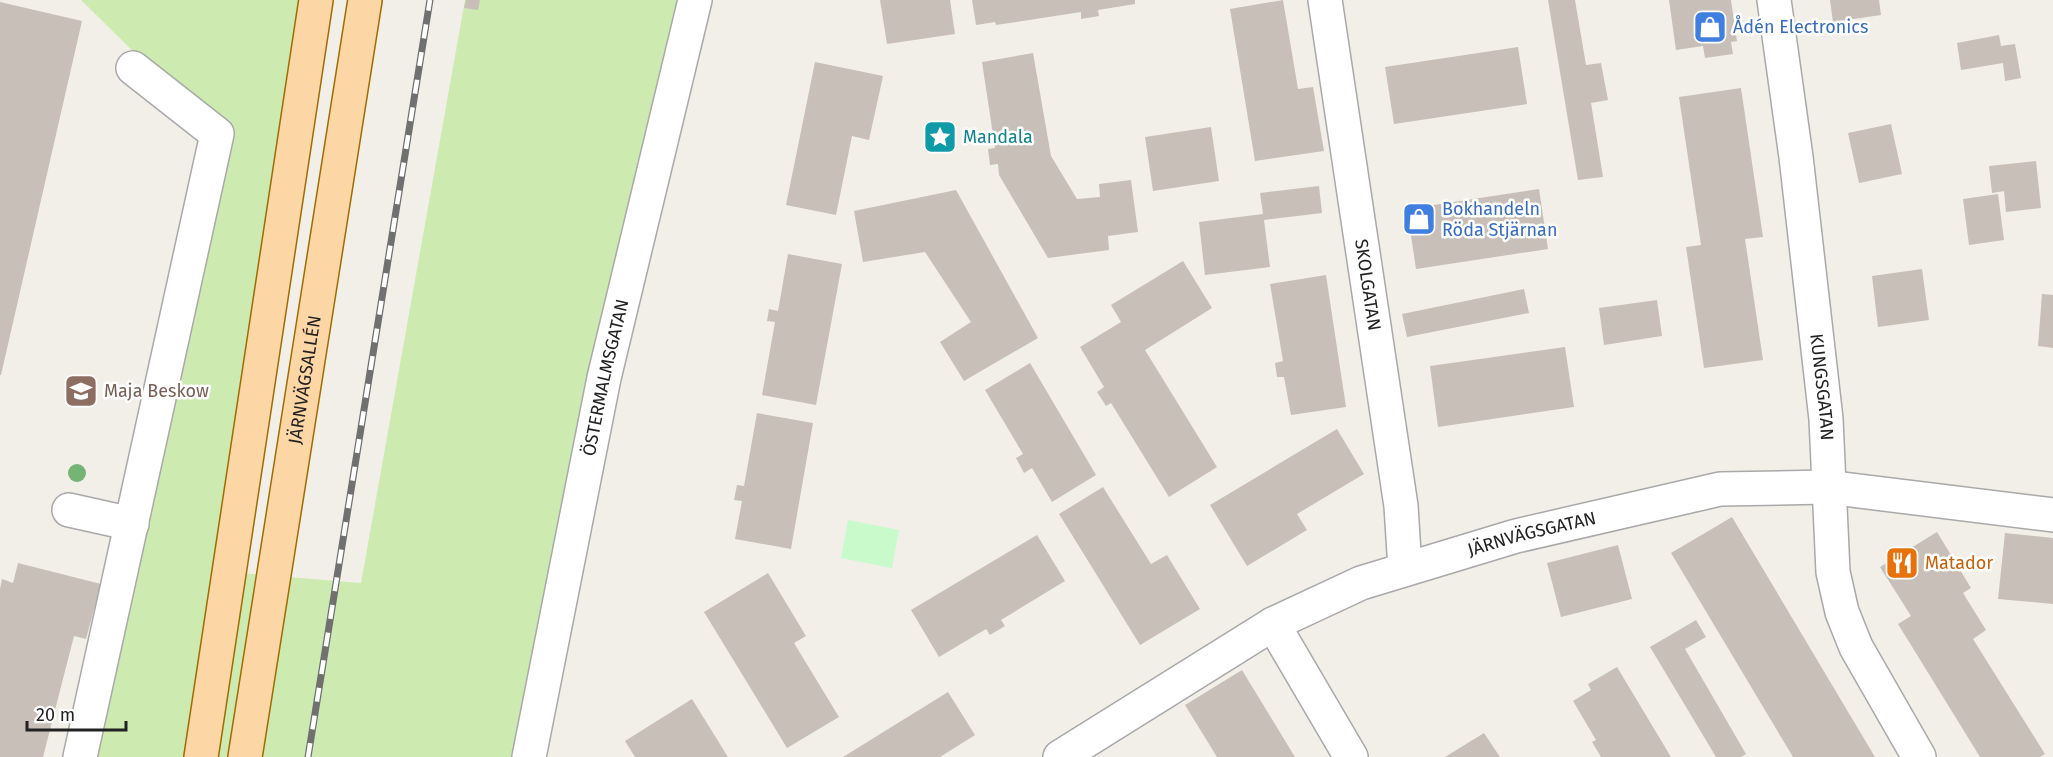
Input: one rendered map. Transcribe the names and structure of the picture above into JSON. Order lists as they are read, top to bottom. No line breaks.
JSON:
{"streets":{"main road":["JÄRNVÄGSALLÉN"],"street":["SKOLGATAN","ÖSTERMALMSGATAN","KUNGSGATAN","JÄRNVÄGSGATAN"]},"crossings":[["SKOLGATAN","JÄRNVÄGSGATAN"],["KUNGSGATAN","JÄRNVÄGSGATAN"]],"places":{"shop":["Ådén Electronics","Bokhandeln Röda Stjärnan"],"place":["Mandala"],"school or university":["Maja Beskow"],"restaurant":["Matador"]},"scale_bar":"20 m"}
